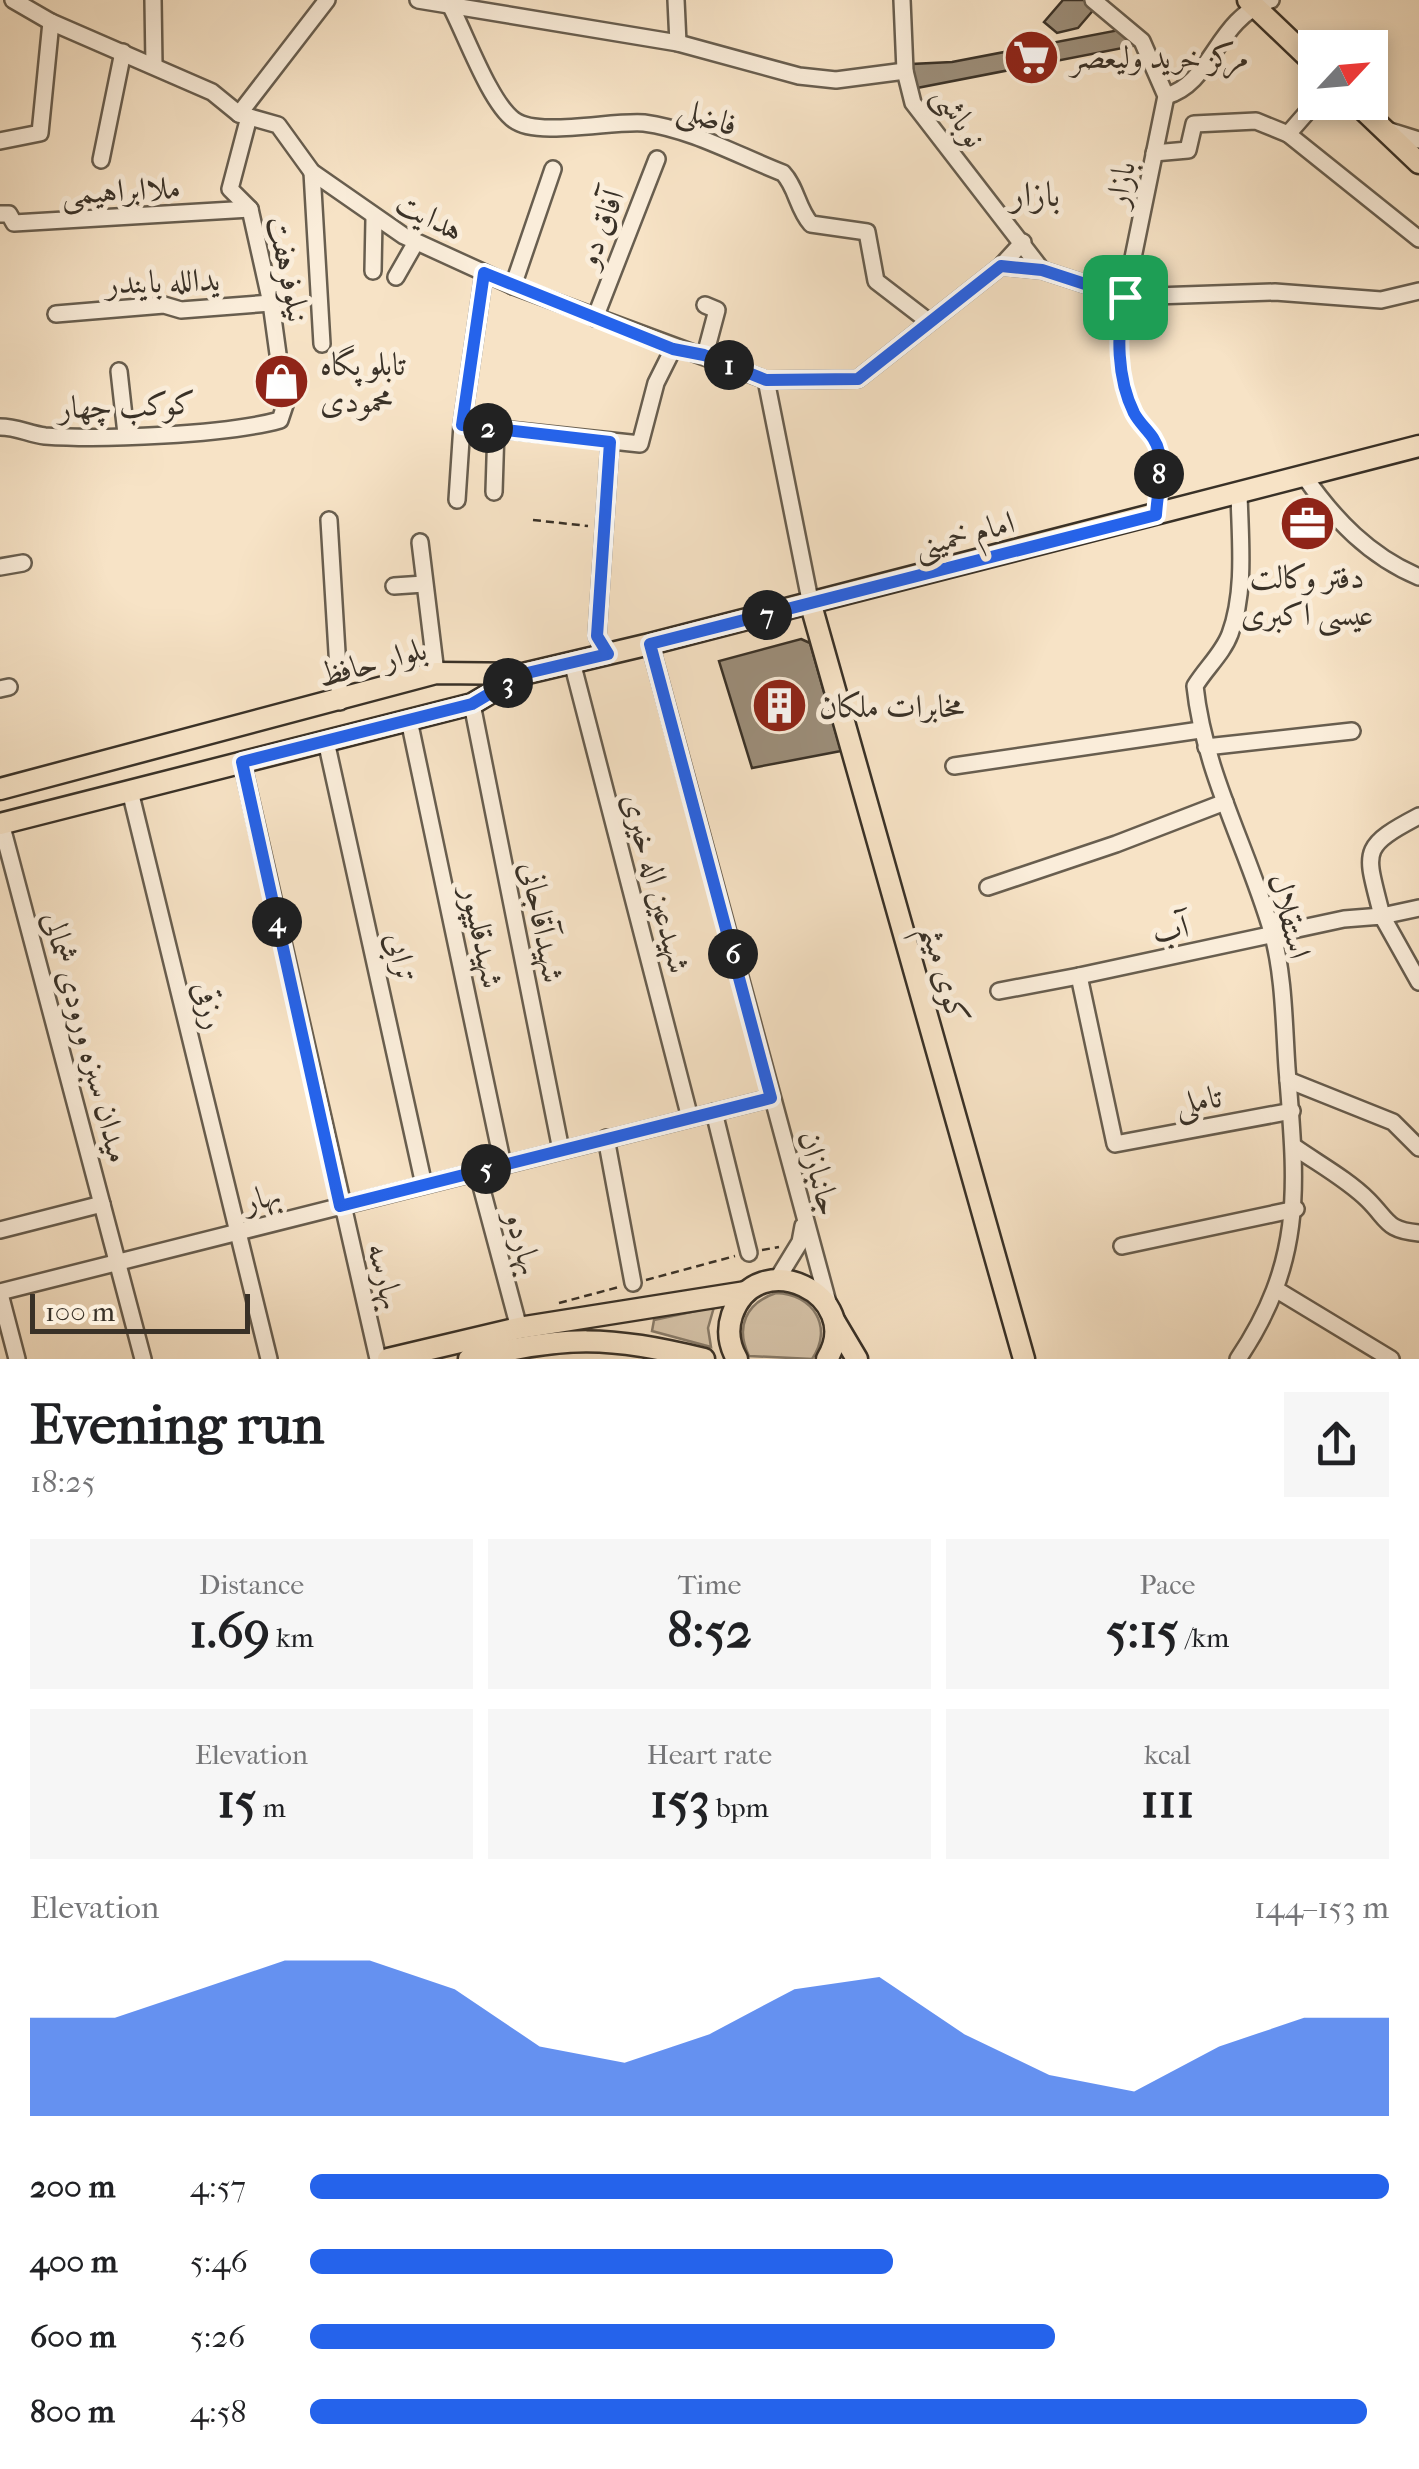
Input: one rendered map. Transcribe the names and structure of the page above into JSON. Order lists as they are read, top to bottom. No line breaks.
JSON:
{"streets":{"main road":["امام خمینی","بلوار حافظ","کوی میثم"],"street":["فاضلی","نوباشی","بازار","ملاابراهیمی","هدایت","آفاق دو","نیلوفرهفت","یدالله بایندر","کوکب چهار","شهیدعین اله خیری","استقلال","شهیدآقاجانی","آب","شهیدقلیپور","ترابی","رزقی","میدان سبزه ورودی شمالی","تاملی","جانبازان","بهار","بهاردو","بهارسه"]},"crossings":[["ملاابراهیمی","نیلوفرهفت"],["هدایت","آفاق دو"],["هدایت","نیلوفرهفت"],["نیلوفرهفت","یدالله بایندر"],["نیلوفرهفت","کوکب چهار"],["امام خمینی","بلوار حافظ"],["امام خمینی","شهیدعین اله خیری"],["امام خمینی","استقلال"],["امام خمینی","کوی میثم"],["امام خمینی","جانبازان"],["بلوار حافظ","شهیدآقاجانی"],["بلوار حافظ","شهیدقلیپور"],["بلوار حافظ","ترابی"],["بلوار حافظ","رزقی"],["بلوار حافظ","میدان سبزه ورودی شمالی"],["بلوار حافظ","بهارسه"],["شهیدعین اله خیری","بهار"],["استقلال","آب"],["استقلال","تاملی"],["شهیدآقاجانی","بهار"],["آب","تاملی"],["شهیدقلیپور","بهار"],["ترابی","بهار"],["رزقی","بهار"],["میدان سبزه ورودی شمالی","بهار"],["جانبازان","بهار"],["بهار","بهاردو"],["بهار","بهارسه"]],"districts":["بازار"],"places":{"supermarket":["مرکز خرید ولیعصر"],"shop":["تابلو پگاه محمودی"],"office":["دفتر وکالت عیسی اکبری"],"building":["مخابرات ملکان"]},"scale_bar":"100 m","north":"top right","page":{"pins":["1","2","8","7","3","4","6","5"],"scale":"100 m","heading":["Evening run","18:25"],"stats":[["Distance","1.69 km"],["Time","8:52"],["Pace","5:15 /km"],["Elevation","15 m"],["Heart rate","153 bpm"],["kcal","111"]],"chart":["Elevation","144–153 m"],"list":[{"name":"200 m","note":"4:57"},{"name":"400 m","note":"5:46"},{"name":"600 m","note":"5:26"},{"name":"800 m","note":"4:58"}]}}
